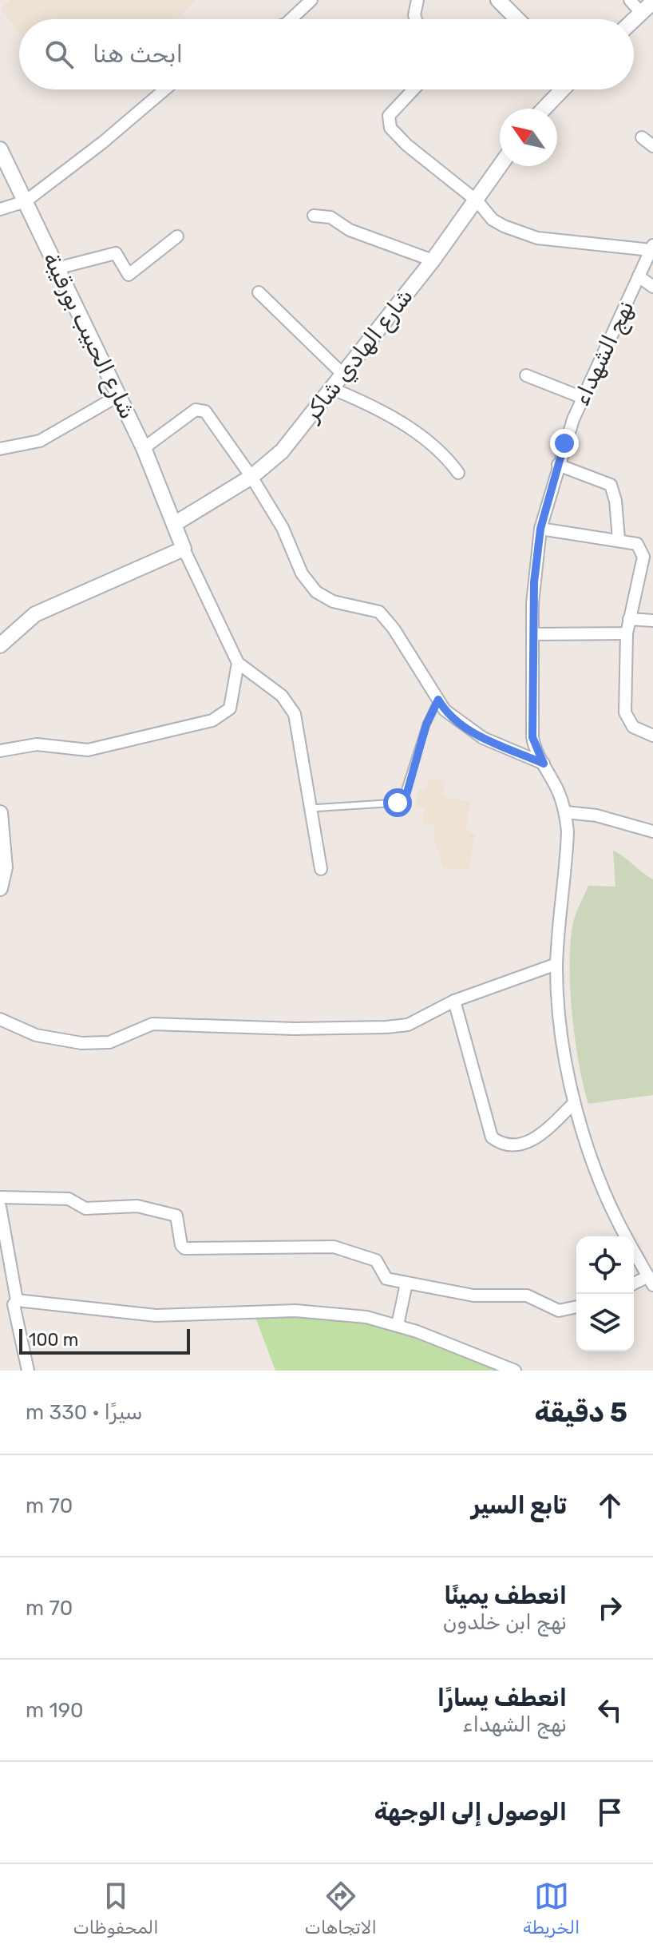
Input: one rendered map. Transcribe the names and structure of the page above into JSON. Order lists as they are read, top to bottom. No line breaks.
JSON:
{"streets":{"street":["شارع الحبيب بورقيبة","نهج الشهداء","شارع الهادي شاكر"]},"crossings":[["شارع الحبيب بورقيبة","شارع الهادي شاكر"]],"scale_bar":"100 m","north":"top left","page":{"search":"ابحث هنا","scale":"100 m","heading":["5 دقيقة","سيرًا · 330 m"],"list":[["تابع السير","70 m"],["انعطف يمينًا","نهج ابن خلدون","70 m"],["انعطف يسارًا","نهج الشهداء","190 m"],"الوصول إلى الوجهة"],"nav":["الخريطة","الاتجاهات","المحفوظات"]}}
